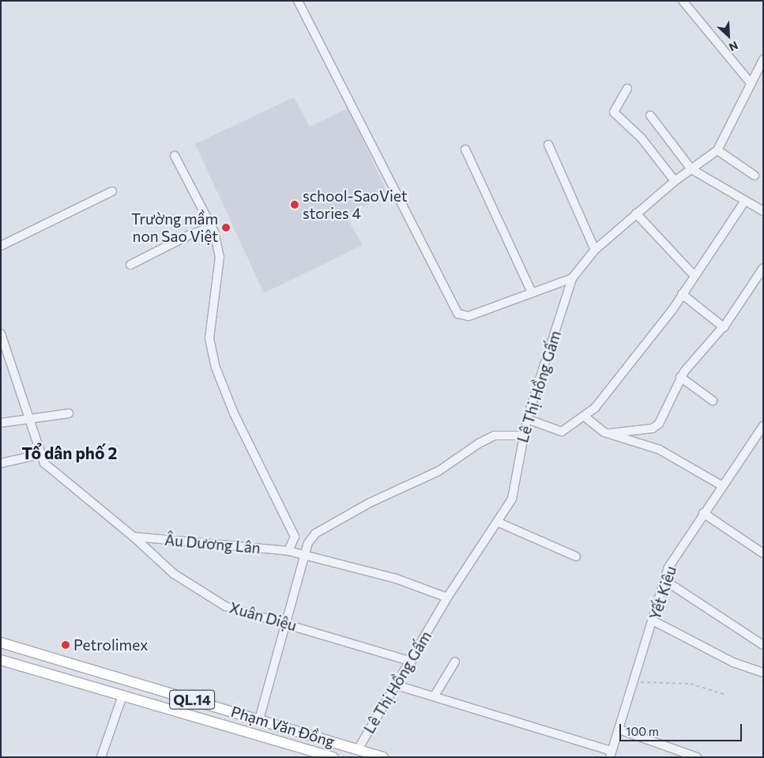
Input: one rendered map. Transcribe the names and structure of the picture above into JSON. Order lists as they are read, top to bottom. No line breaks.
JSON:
{"streets":{"main road":["QL.14","Phạm Văn Đồng"],"street":["Lê Thị Hồng Gấm","Âu Dương Lân","Yết Kiêu","Xuân Diệu"]},"crossings":[["Lê Thị Hồng Gấm","Âu Dương Lân"],["Lê Thị Hồng Gấm","Xuân Diệu"],["Lê Thị Hồng Gấm","Phạm Văn Đồng"],["Âu Dương Lân","Xuân Diệu"]],"districts":["Tổ dân phố 2"],"places":["school-SaoViet stories 4","Trường mầm non Sao Việt","Petrolimex"],"scale_bar":"100 m","north":"bottom right"}
